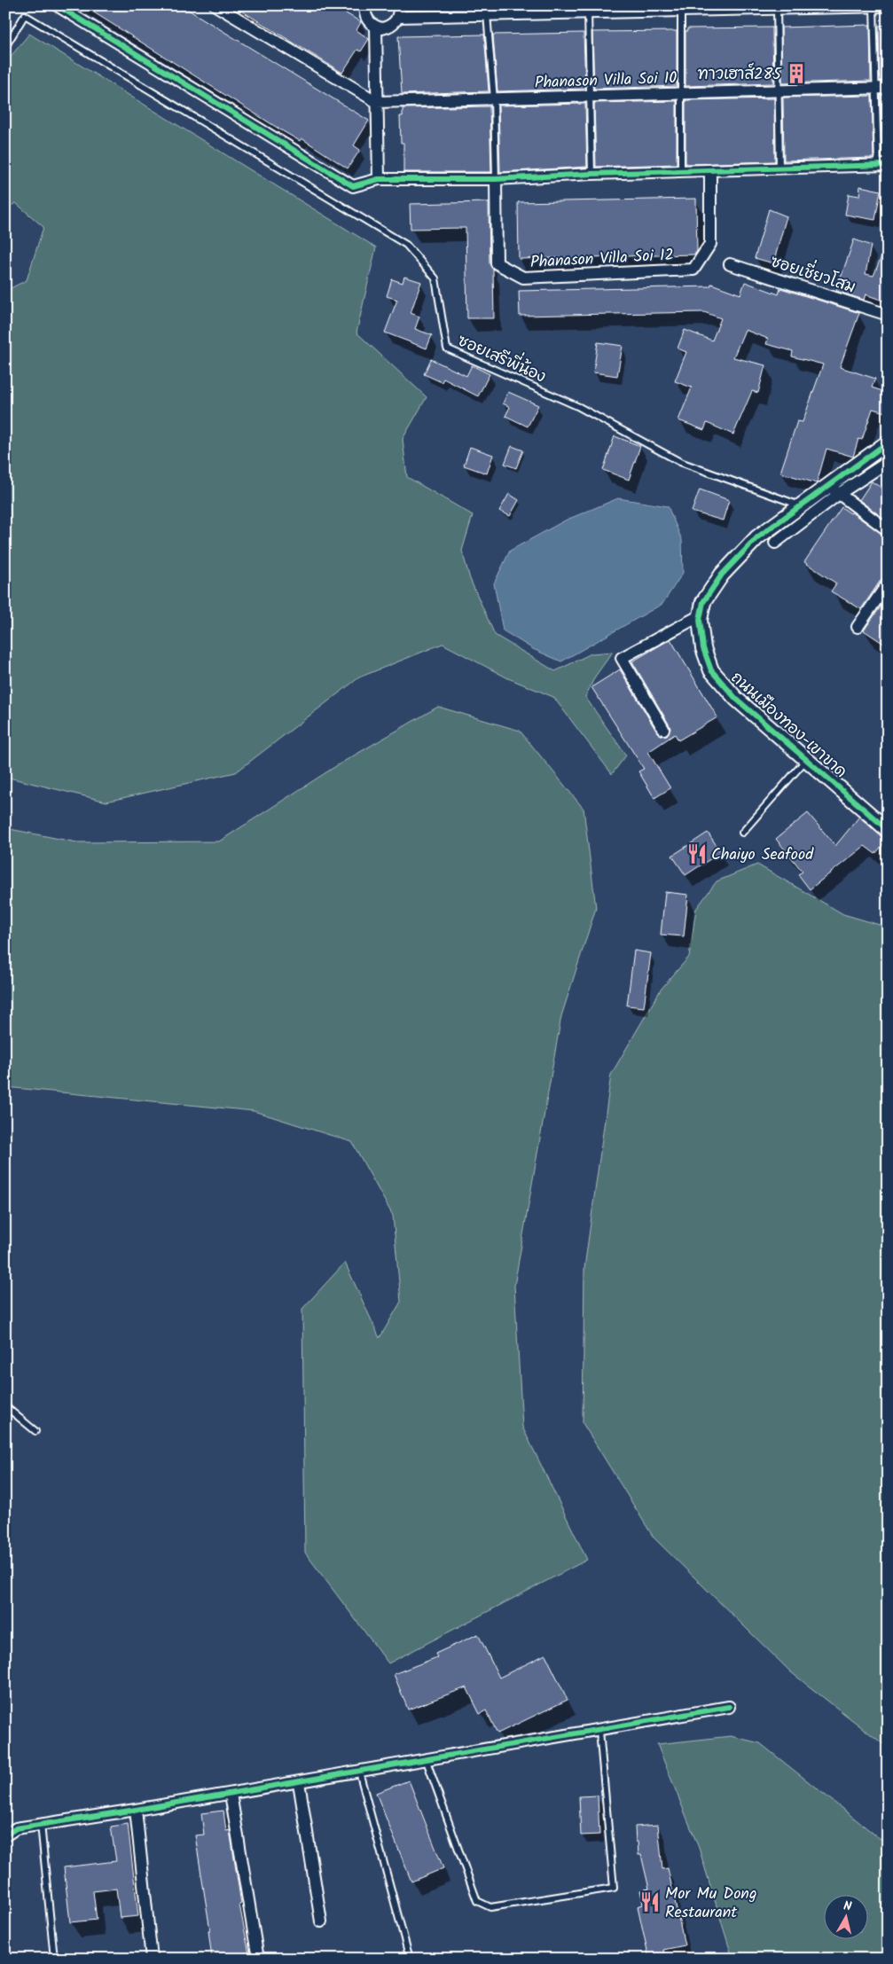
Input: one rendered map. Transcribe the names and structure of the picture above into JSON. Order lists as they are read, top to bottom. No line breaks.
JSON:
{"streets":{"street":["Phanason Villa Soi 10","Phanason Villa Soi 12","ซอยเชี่ยวโสม","ถนนเมืองทอง-เขาขาด"],"lane":["ซอยเสรีพี่น้อง"]},"crossings":[["ซอยเสรีพี่น้อง","ถนนเมืองทอง-เขาขาด"]],"places":{"building":["ทาวเฮาส์285"],"restaurant":["Chaiyo Seafood","Mor Mu Dong Restaurant"]},"north":"top"}
